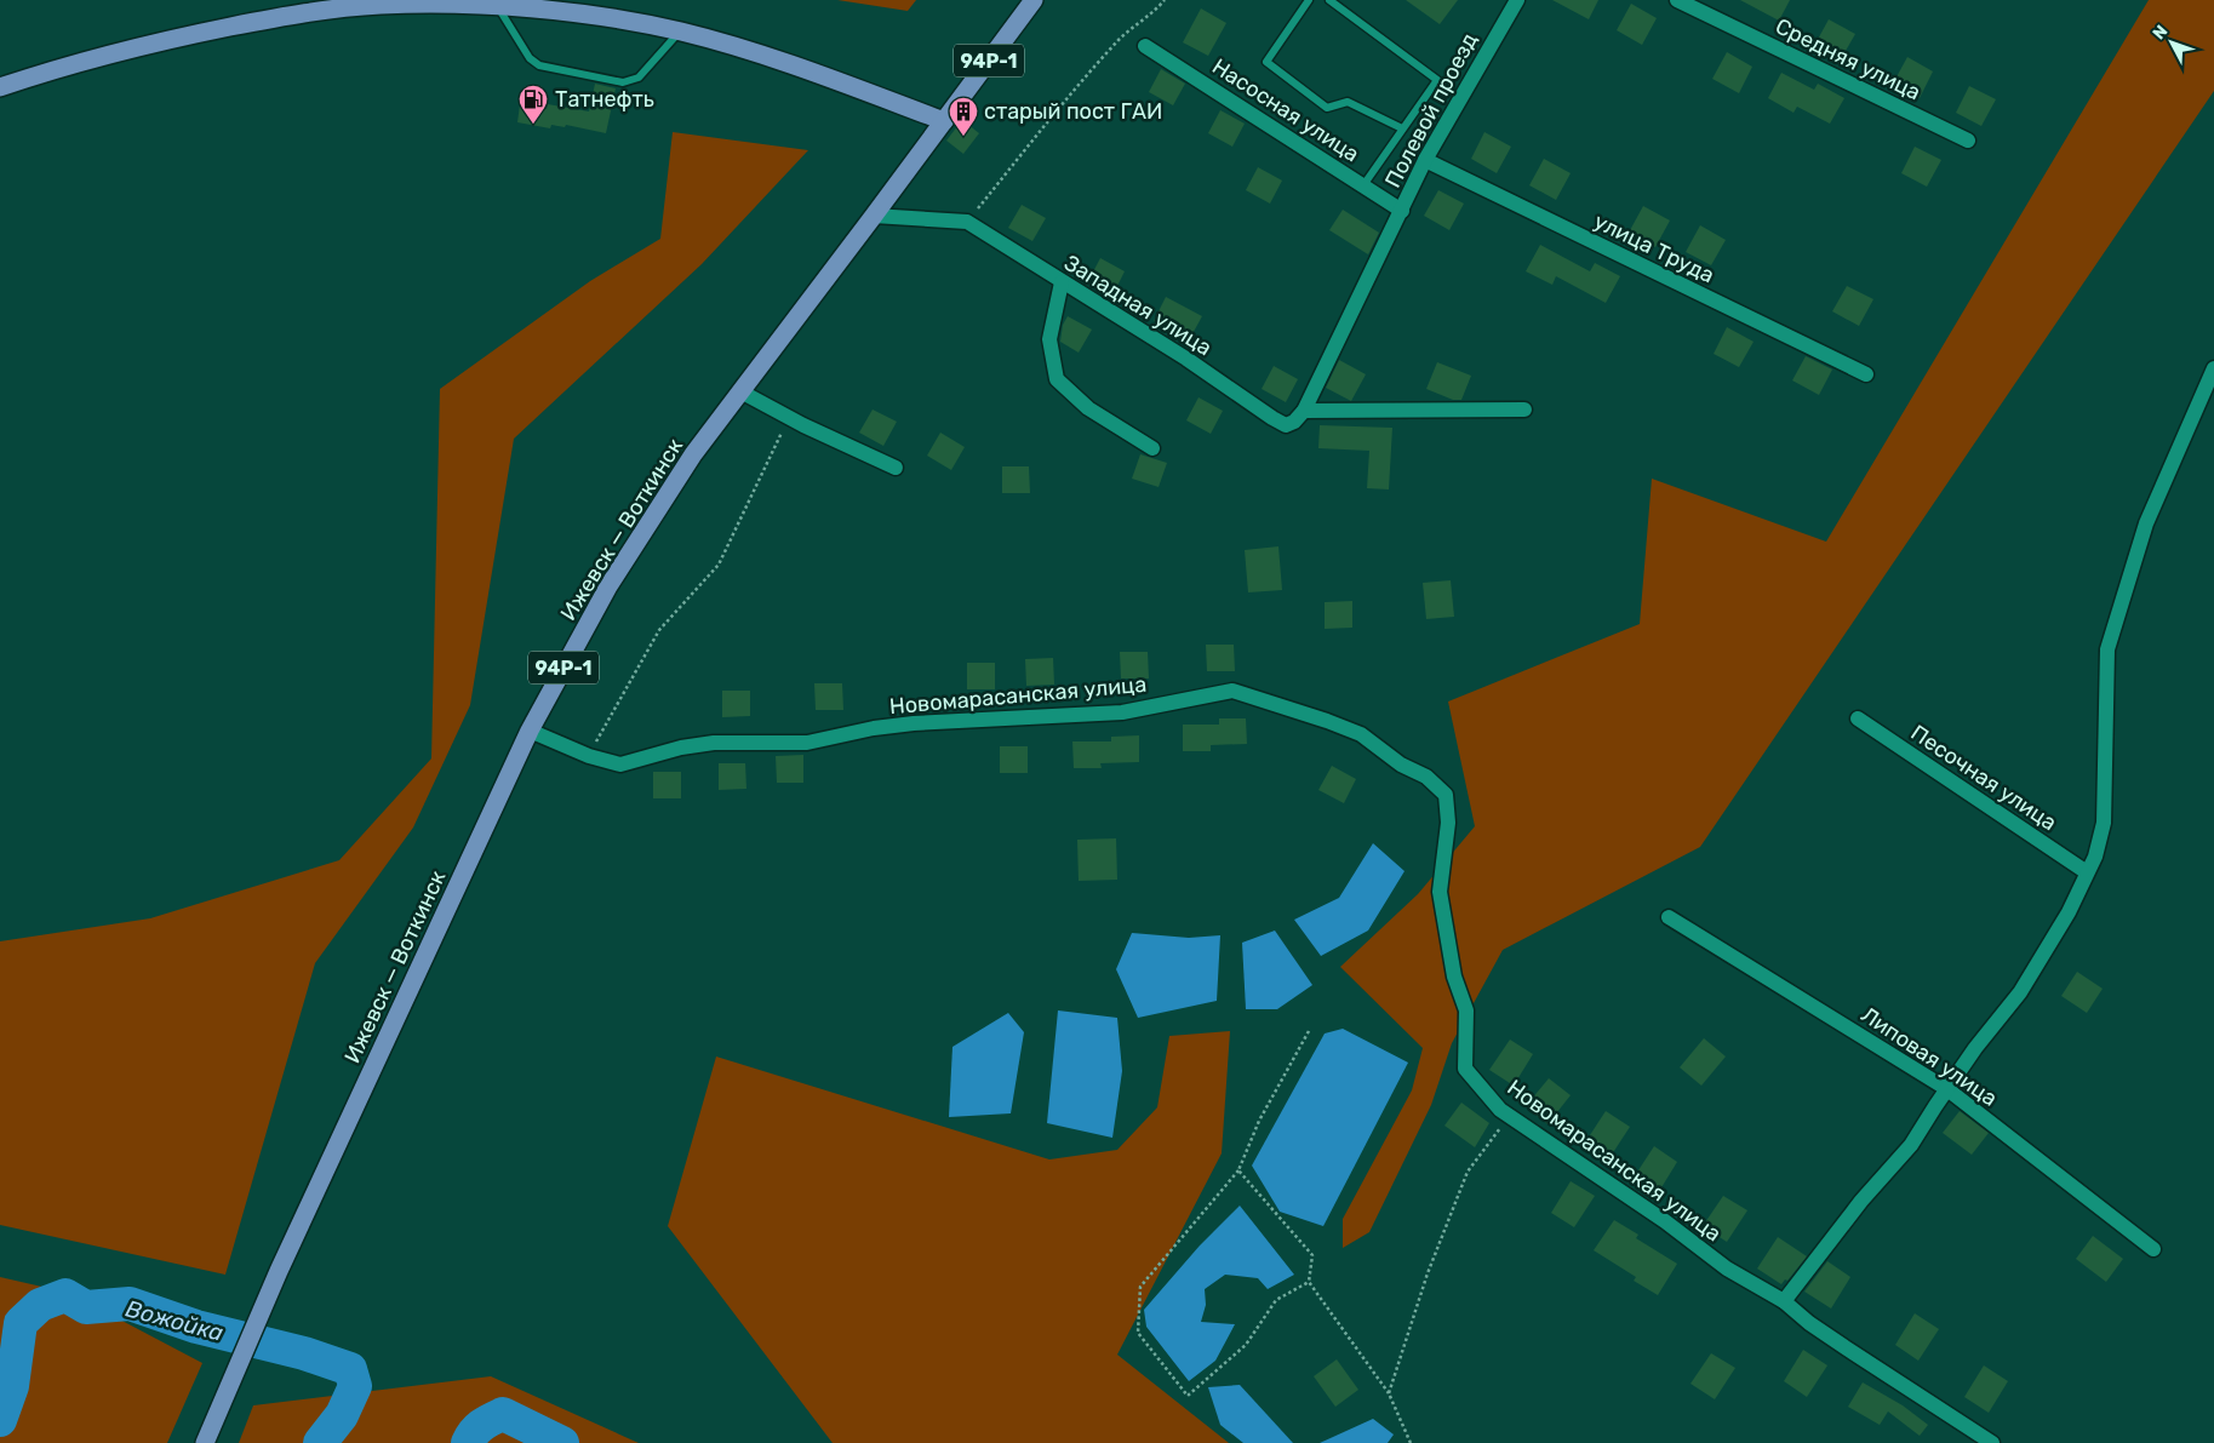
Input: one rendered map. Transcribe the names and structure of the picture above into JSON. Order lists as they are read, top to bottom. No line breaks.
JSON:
{"streets":{"main road":["94Р-1","Ижевск — Воткинск"],"street":["Средняя улица","Насосная улица","Полевой проезд","улица Труда","Западная улица","Новомарасанская улица","Песочная улица","Липовая улица"]},"crossings":[["Насосная улица","Полевой проезд"],["Полевой проезд","улица Труда"],["Полевой проезд","Западная улица"],["Ижевск — Воткинск","Новомарасанская улица"]],"water":["Вожойка"],"places":{"fuel station":["Татнефть"],"building":["старый пост ГАИ"]},"north":"top left"}
